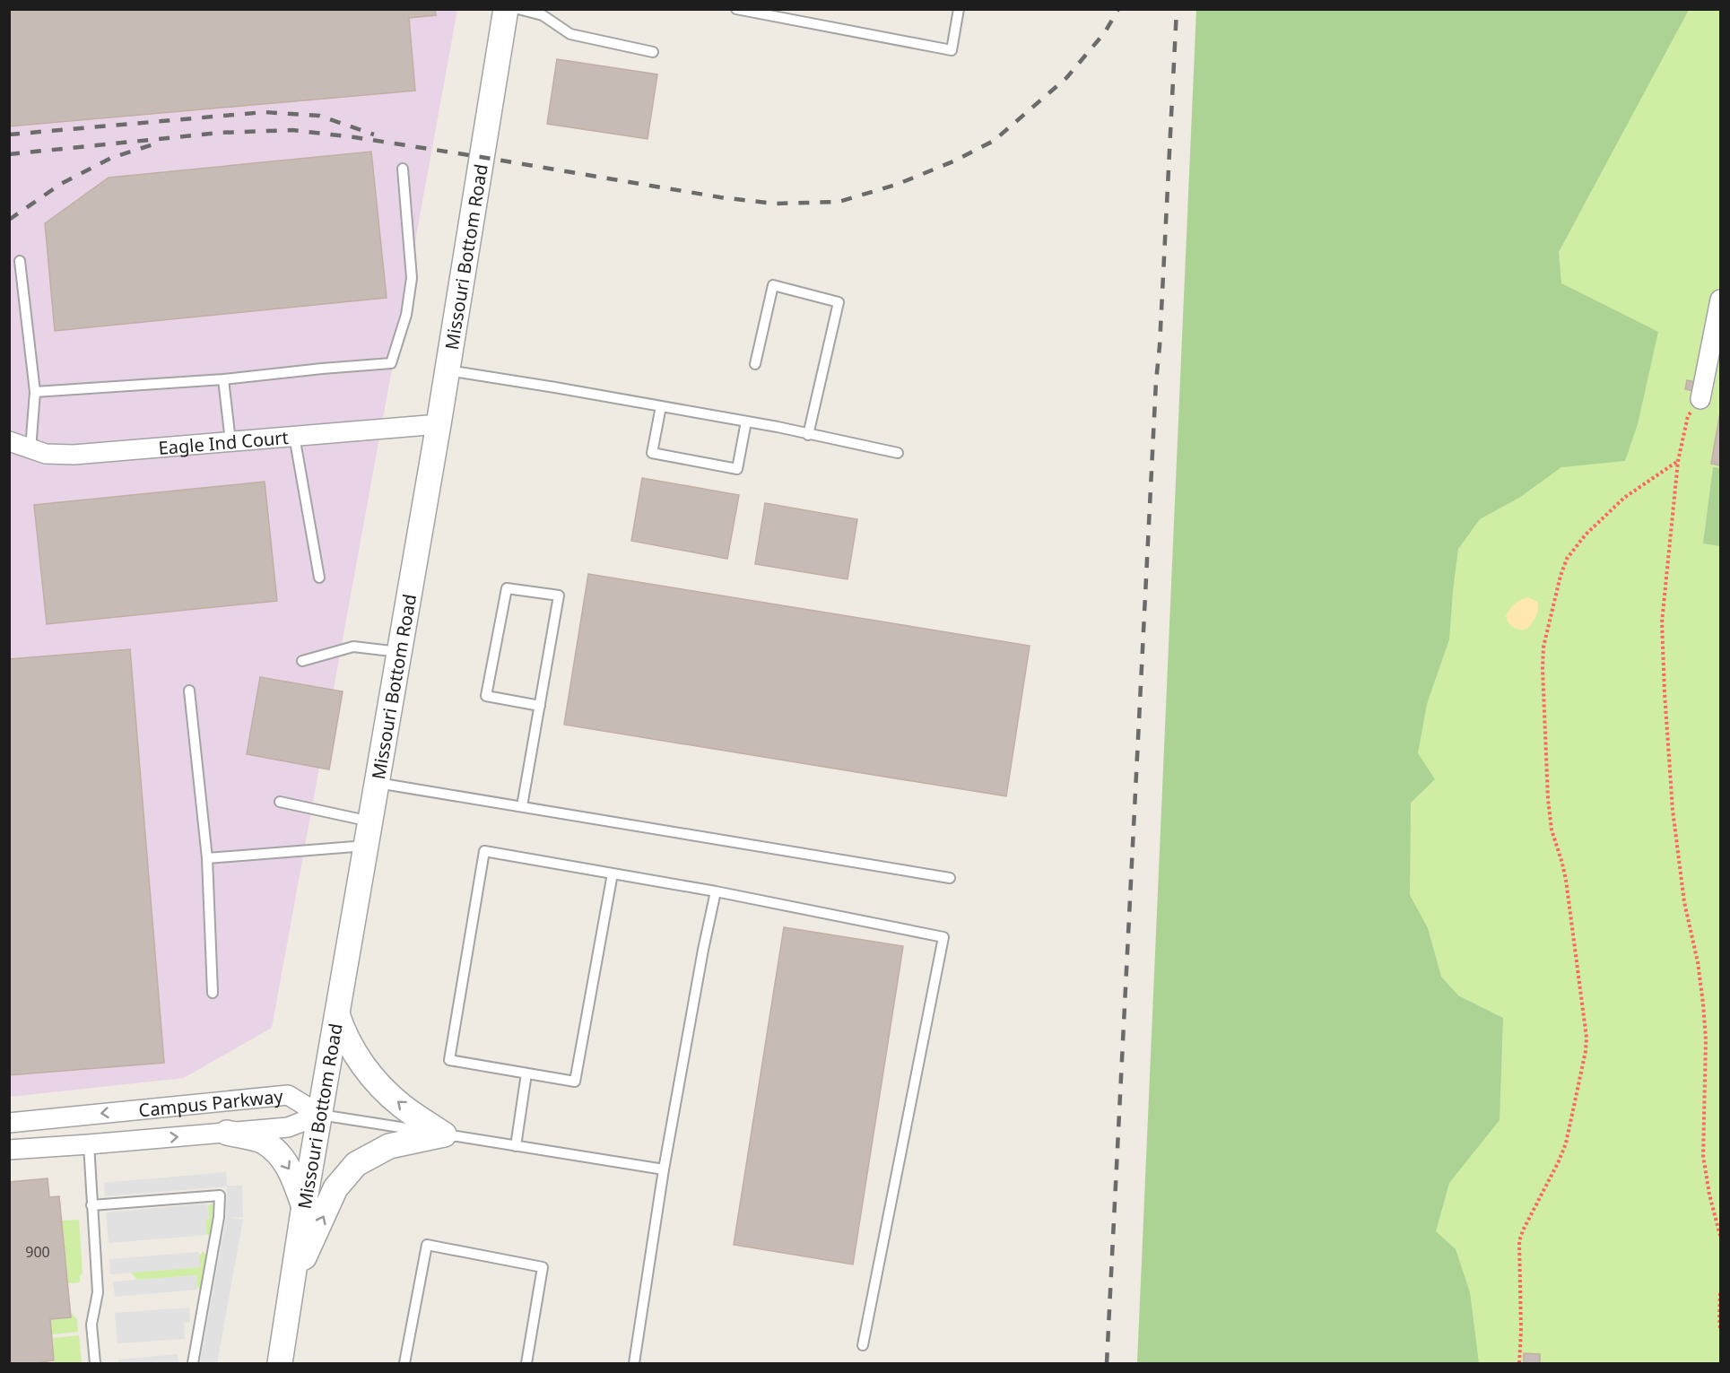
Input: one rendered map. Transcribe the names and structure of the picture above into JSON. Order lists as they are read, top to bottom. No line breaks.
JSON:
{"streets":{"street":["Missouri Bottom Road","Eagle Ind Court","Campus Parkway"]},"crossings":[["Missouri Bottom Road","Eagle Ind Court"],["Missouri Bottom Road","Campus Parkway"]],"house_numbers":["900"]}
